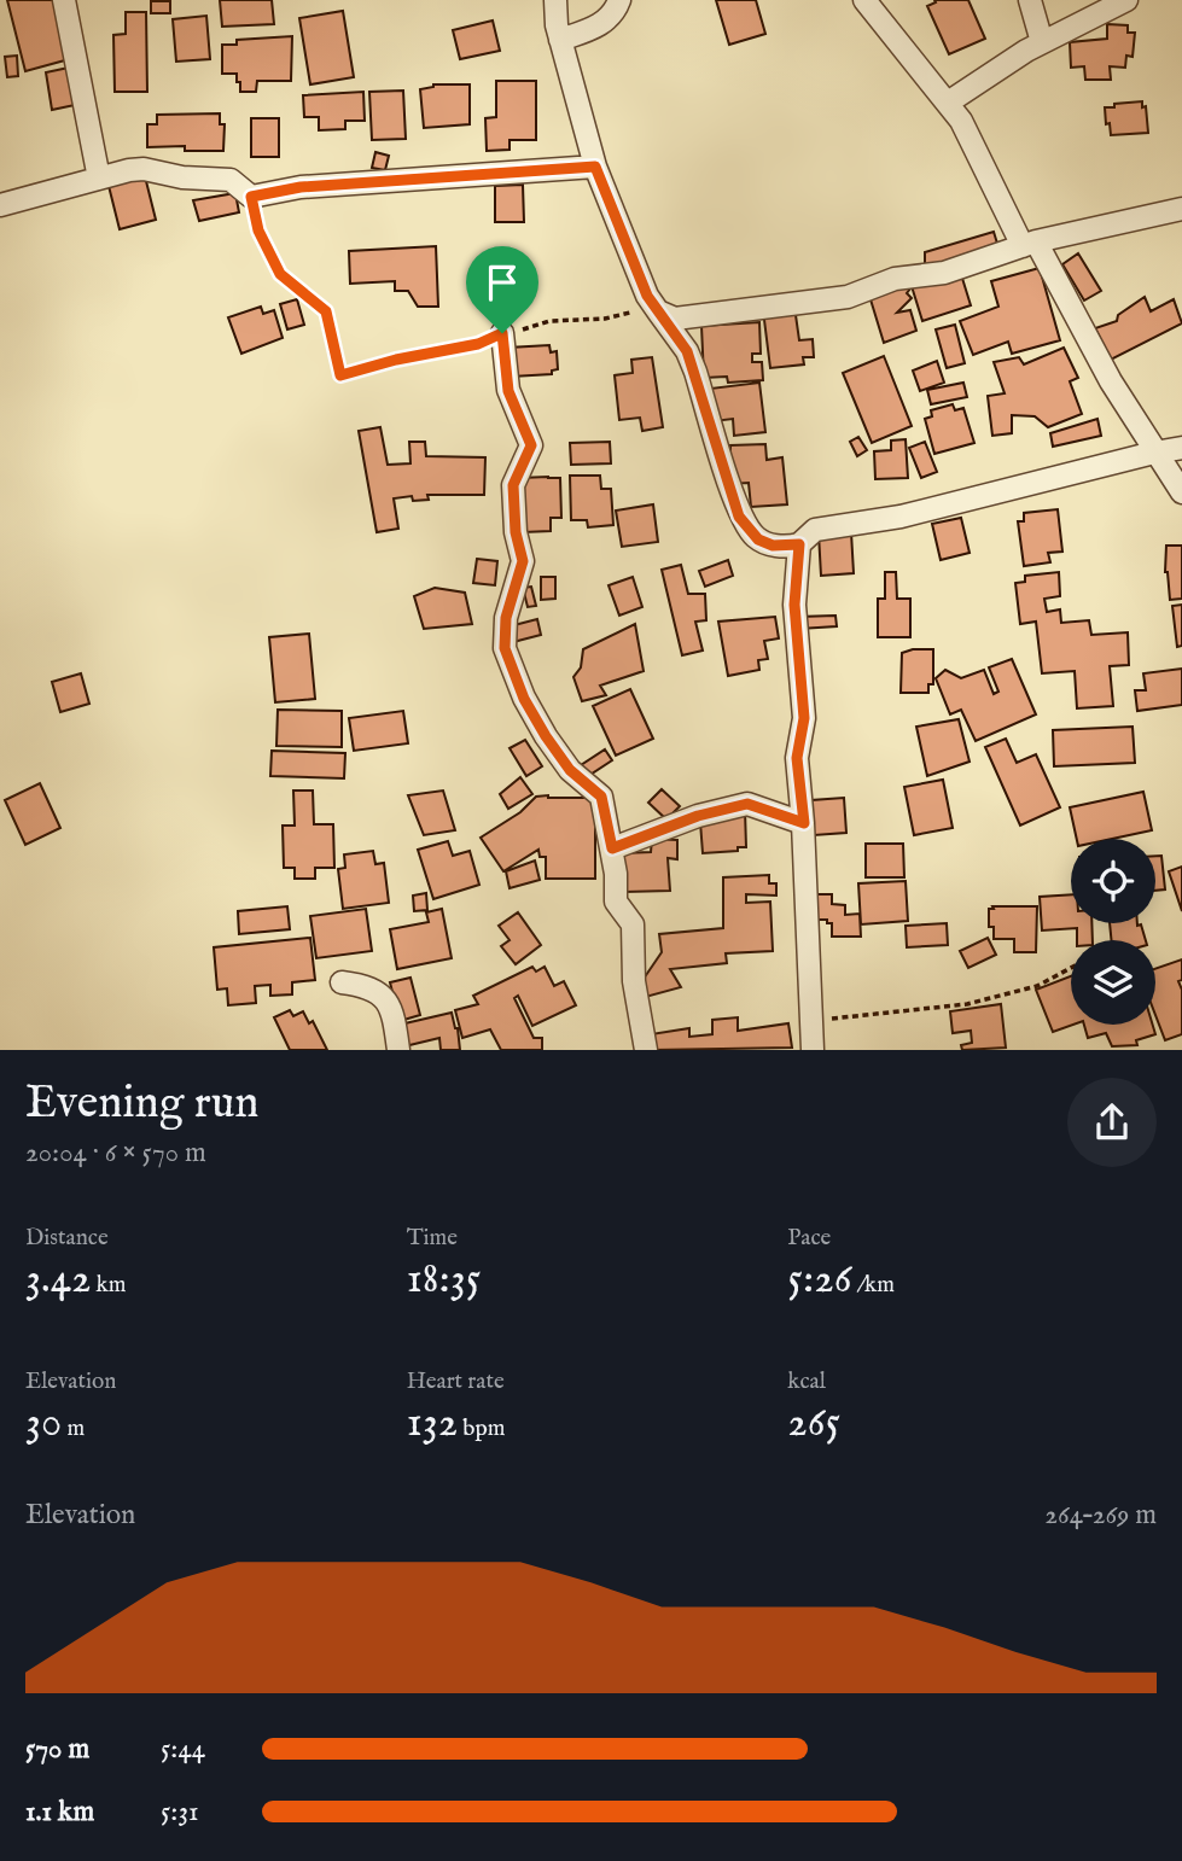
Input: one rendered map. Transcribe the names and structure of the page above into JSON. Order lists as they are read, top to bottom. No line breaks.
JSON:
{"page":{"heading":["Evening run","20:04 · 6 × 570 m"],"stats":[["Distance","3.42 km"],["Time","18:35"],["Pace","5:26 /km"],["Elevation","30 m"],["Heart rate","132 bpm"],["kcal","265"]],"chart":["Elevation","264–269 m"],"list":[{"name":"570 m","note":"5:44"},{"name":"1.1 km","note":"5:31"}]}}
